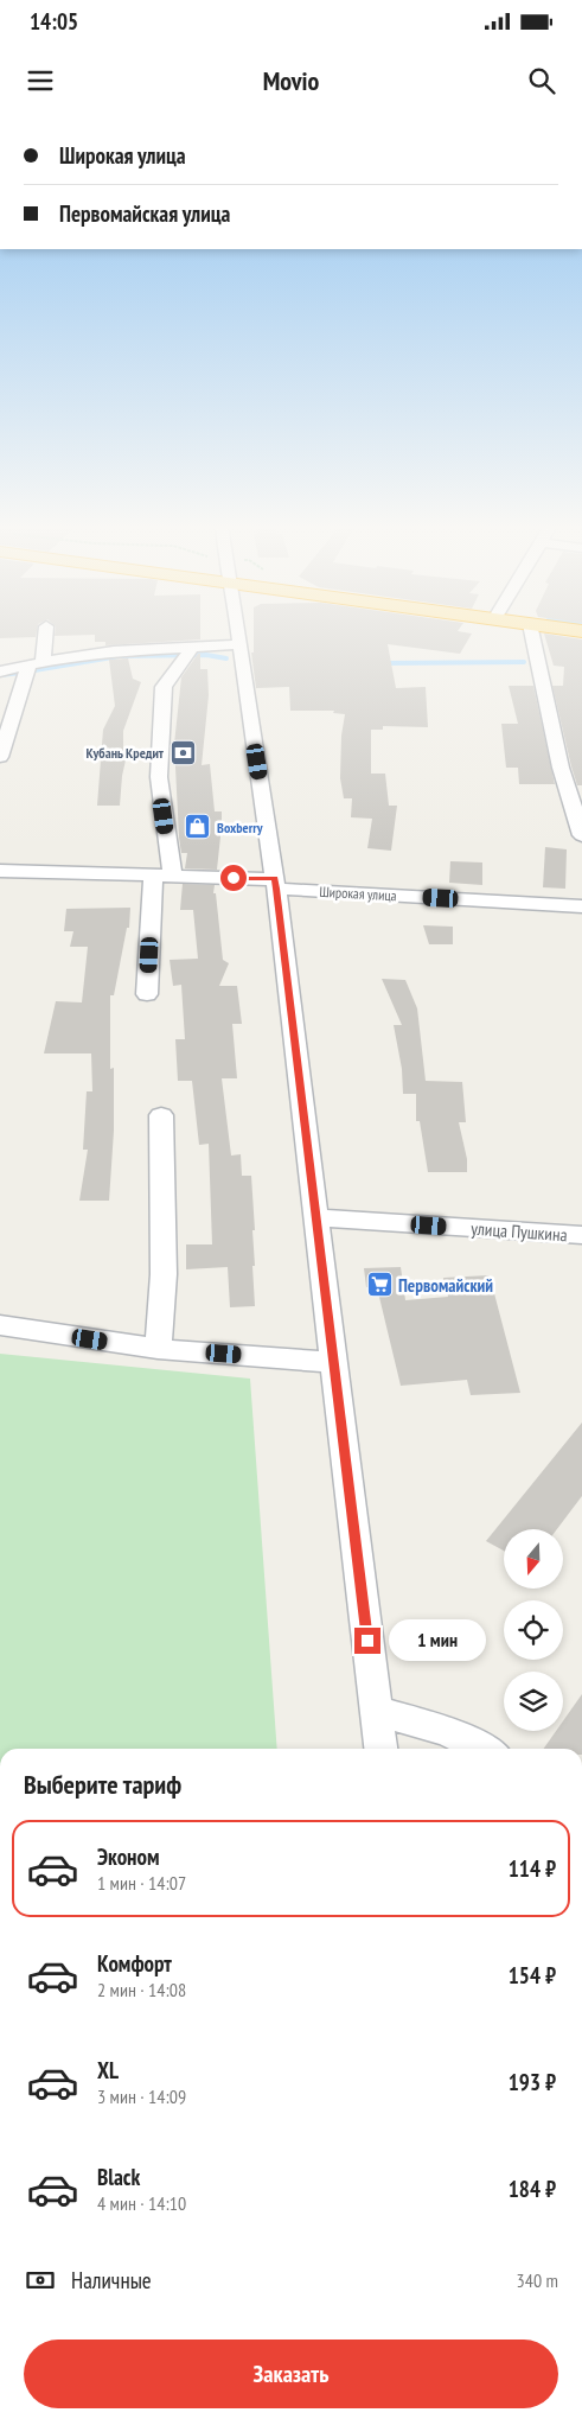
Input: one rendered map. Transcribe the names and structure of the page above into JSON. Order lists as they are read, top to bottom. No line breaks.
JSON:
{"streets":{"street":["Широкая улица","улица Пушкина"]},"places":{"bank":["Кубань Кредит"],"shop":["Boxberry"],"supermarket":["Первомайский"]},"north":"bottom","page":{"status":"14:05","header":"Movio","banner":["Широкая улица","Первомайская улица"],"bubble":"1 мин","heading":"Выберите тариф","list":[{"name":"Эконом","note":"1 мин · 14:07","value":"114 ₽"},{"name":"Комфорт","note":"2 мин · 14:08","value":"154 ₽"},{"name":"XL","note":"3 мин · 14:09","value":"193 ₽"},{"name":"Black","note":"4 мин · 14:10","value":"184 ₽"}],"pay":["Наличные","340 m"],"buttons":"Заказать"}}
